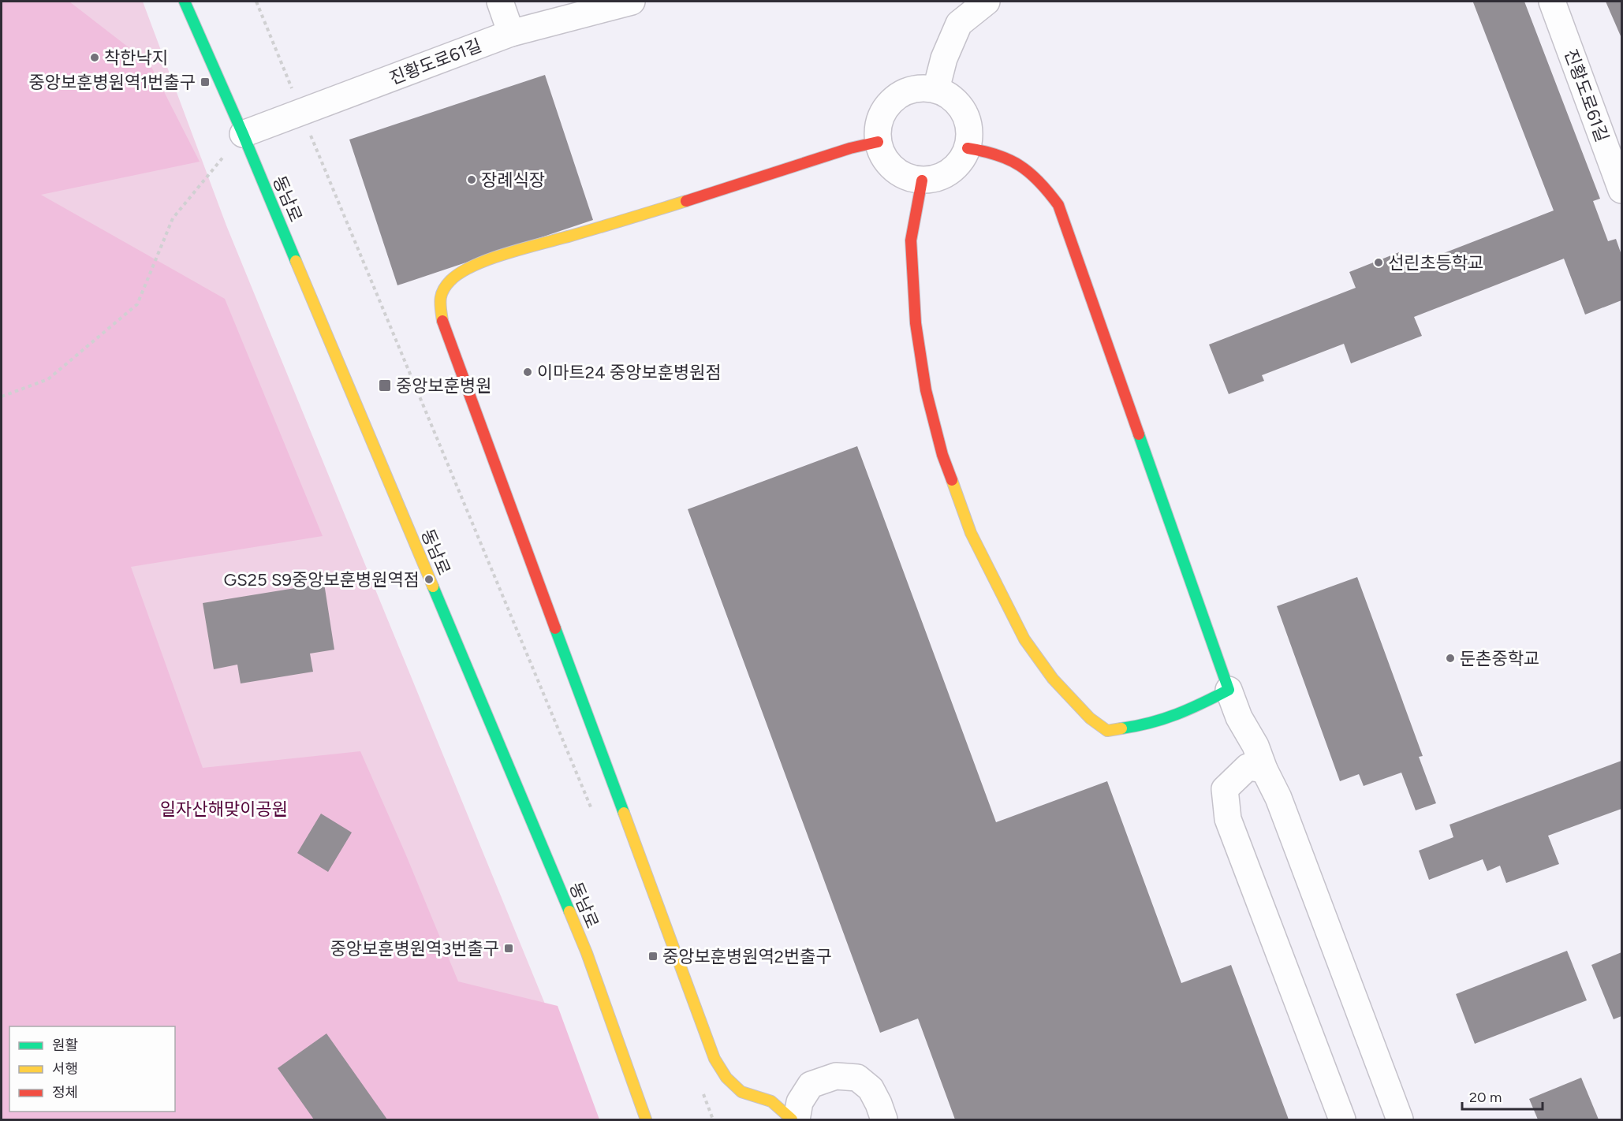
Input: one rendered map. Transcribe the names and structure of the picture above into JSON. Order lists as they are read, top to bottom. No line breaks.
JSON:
{"streets":{"street":["진황도로61길","동남로"]},"crossings":[["진황도로61길","동남로"]],"parks":["일자산해맞이공원"],"places":{"other":["착한낙지","장례식장","선린초등학교","이마트24 중앙보훈병원점","GS25 S9중앙보훈병원역점","둔촌중학교"],"transit":["중앙보훈병원역1번출구","중앙보훈병원","중앙보훈병원역3번출구","중앙보훈병원역2번출구"]},"legend":["원활","서행","정체"],"scale_bar":"20 m"}
